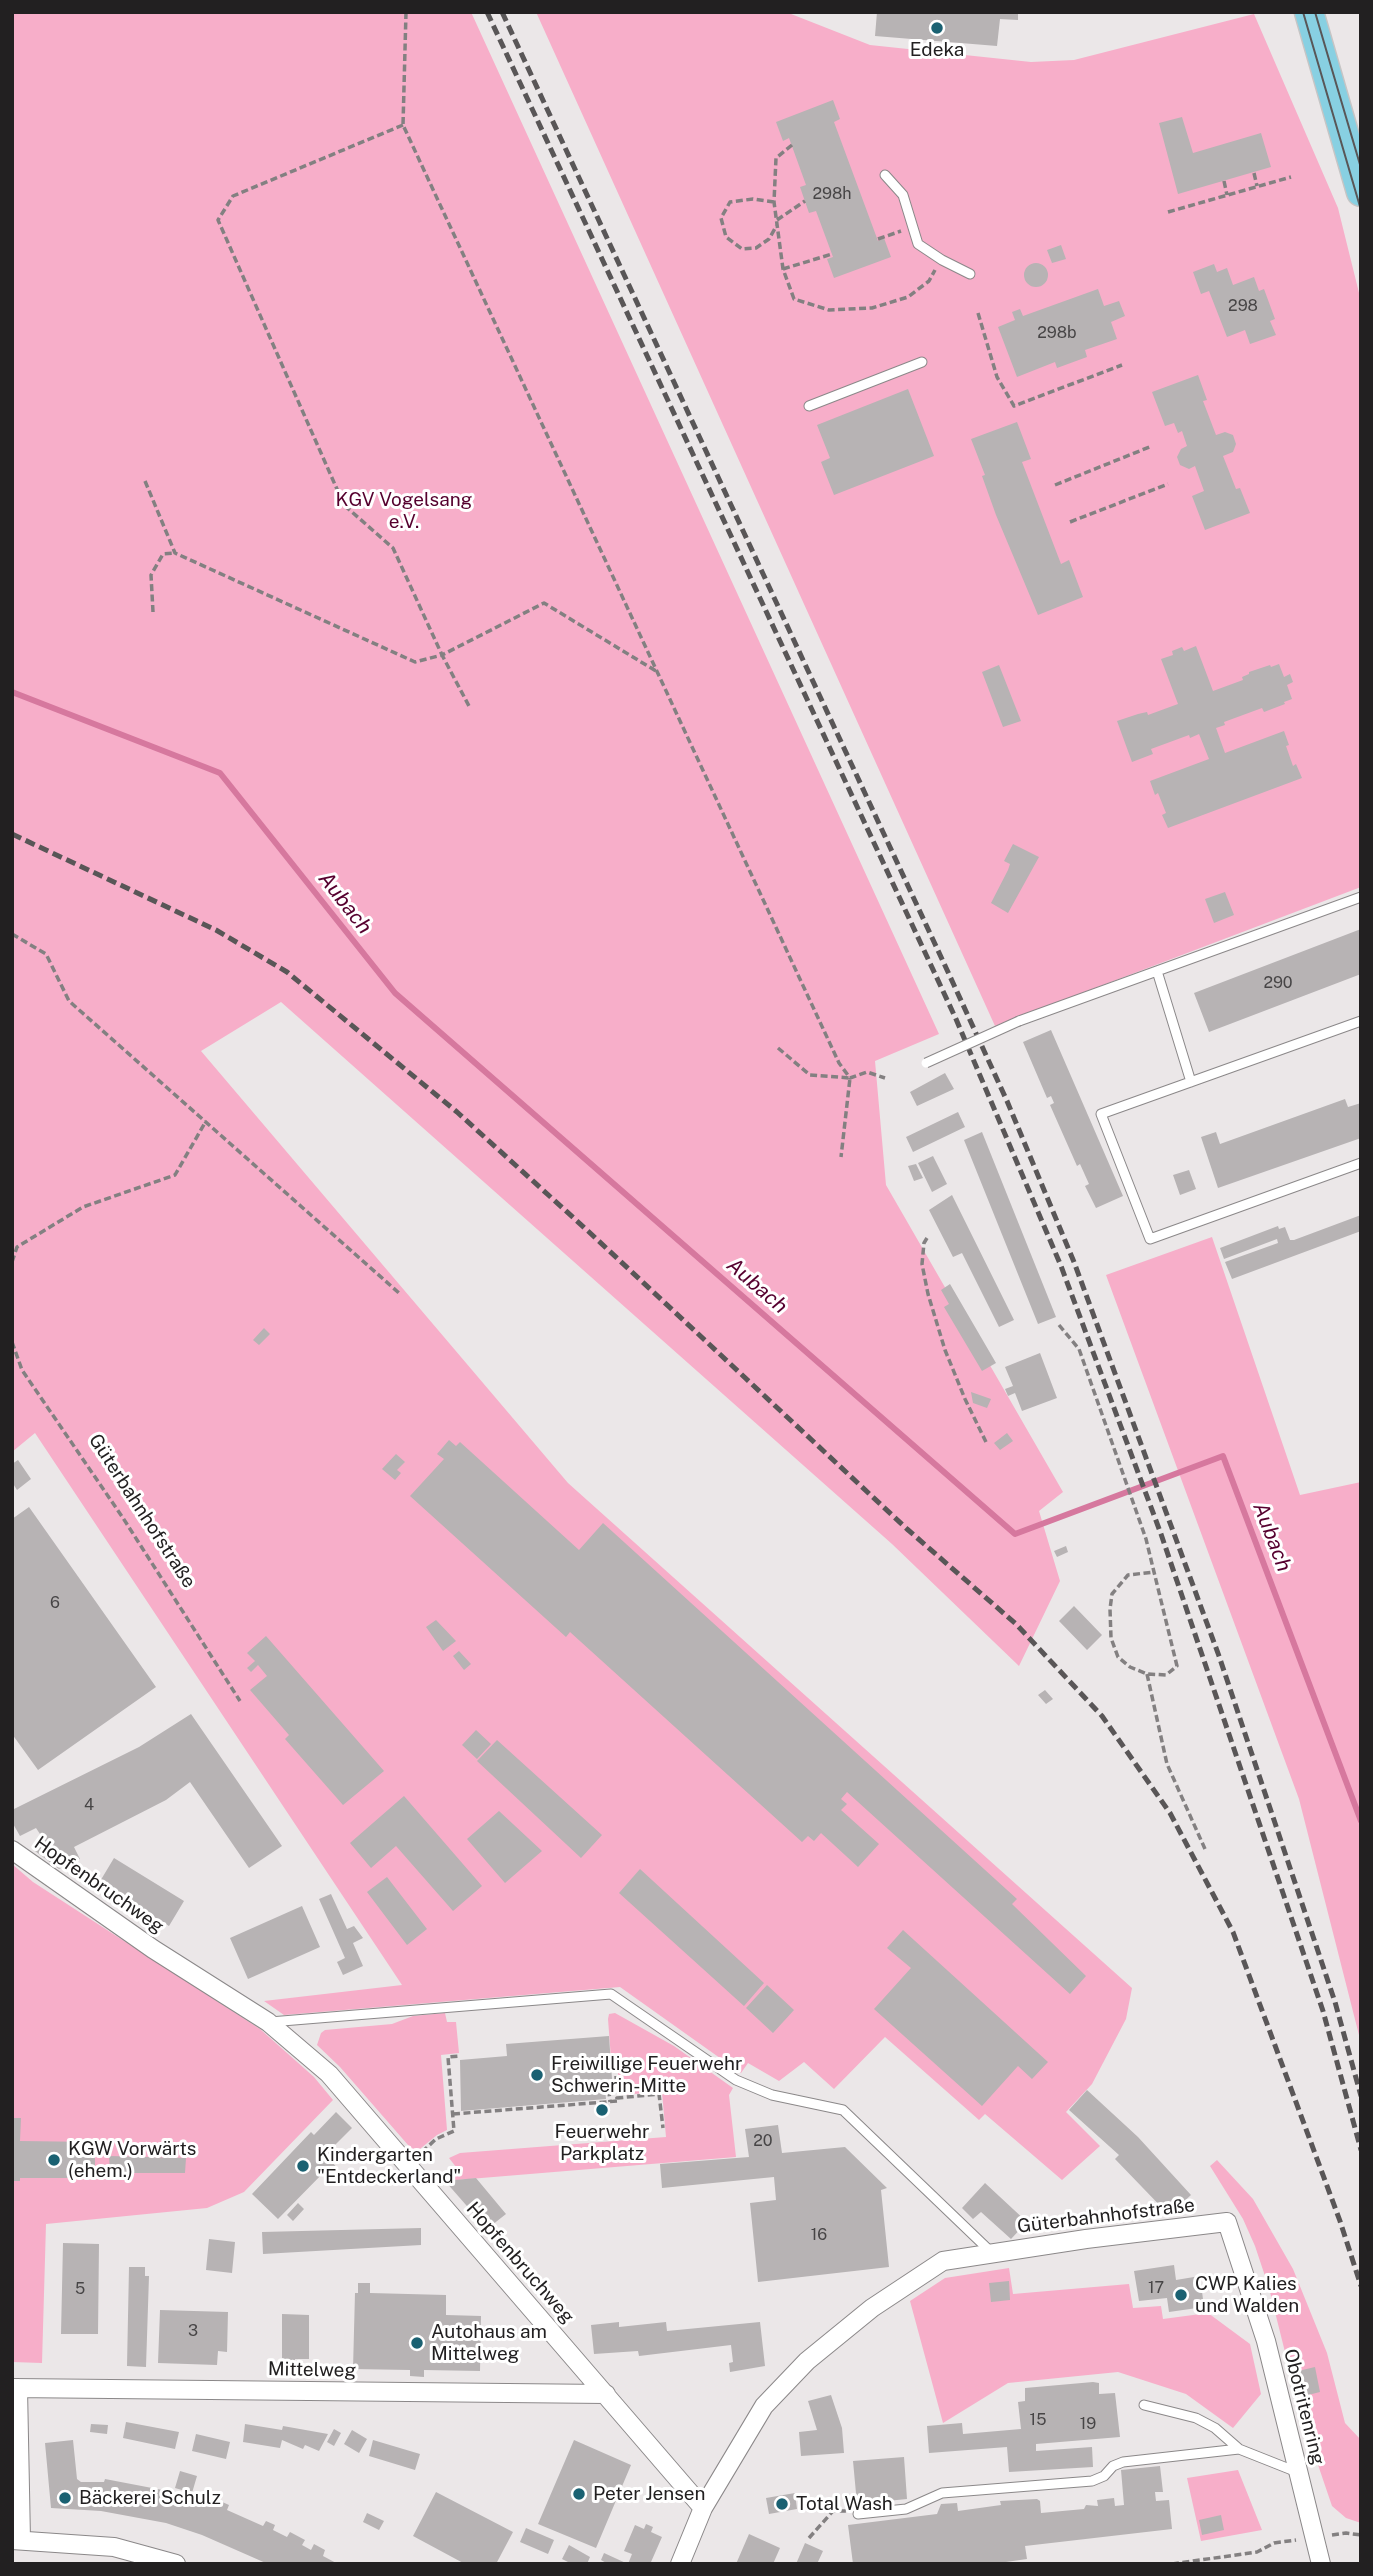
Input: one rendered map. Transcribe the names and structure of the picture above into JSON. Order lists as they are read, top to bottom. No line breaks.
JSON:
{"streets":{"street":["Güterbahnhofstraße","Hopfenbruchweg","Mittelweg","Obotritenring"]},"crossings":[["Güterbahnhofstraße","Hopfenbruchweg"],["Güterbahnhofstraße","Obotritenring"],["Hopfenbruchweg","Mittelweg"]],"water":["Aubach"],"parks":["KGV Vogelsang e.V."],"places":["Edeka","Freiwillige Feuerwehr Schwerin-Mitte","Feuerwehr Parkplatz","KGW Vorwärts (ehem.)","Kindergarten \"Entdeckerland\"","CWP Kalies und Walden","Autohaus am Mittelweg","Peter Jensen","Bäckerei Schulz","Total Wash"],"house_numbers":["298h","298","298b","290","6","4","20","16","17","5","3","15","19"]}
